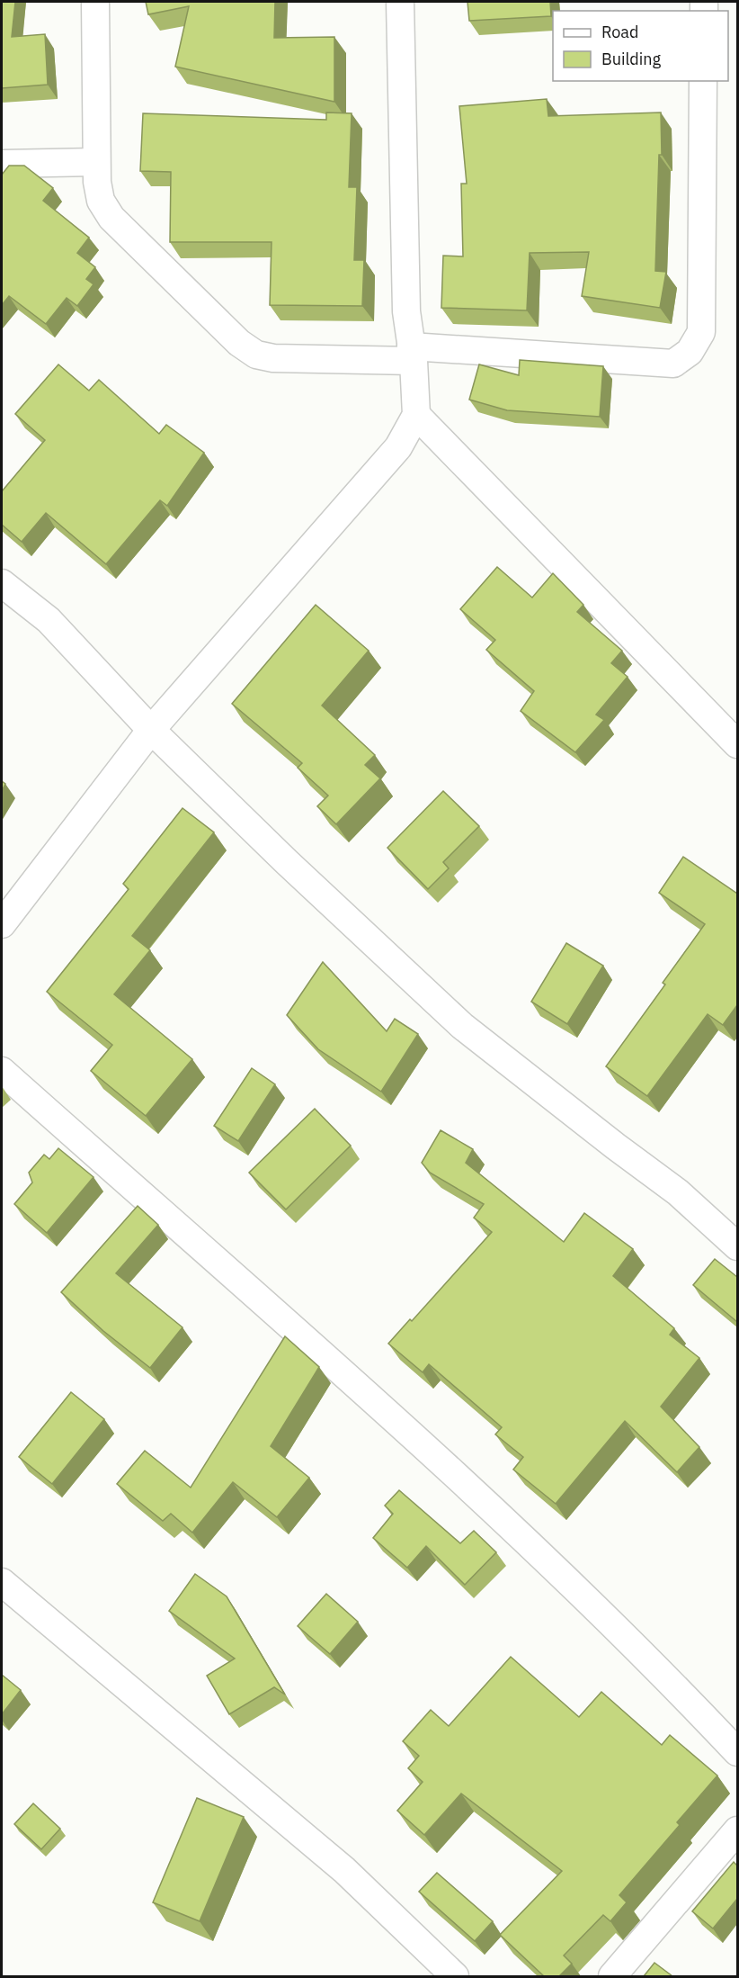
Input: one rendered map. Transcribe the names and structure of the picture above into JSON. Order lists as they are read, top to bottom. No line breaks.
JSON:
{"legend":["Road","Building"]}
